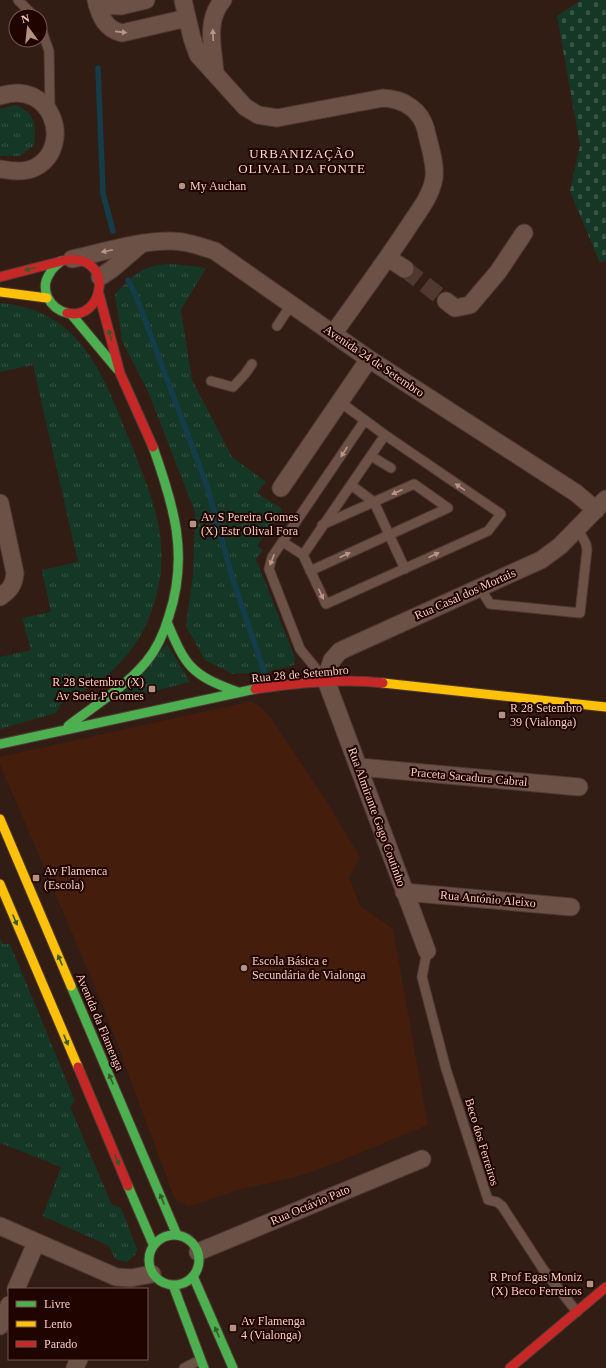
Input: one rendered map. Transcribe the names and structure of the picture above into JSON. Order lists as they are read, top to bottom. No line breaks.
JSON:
{"streets":{"street":["Avenida 24 de Setembro","Rua Casal dos Mortais","Rua 28 de Setembro","Praceta Sacadura Cabral","Rua Almirante Gago Coutinho","Rua António Aleixo","Avenida da Flamenga","Rua Octávio Pato"],"lane":["Beco dos Ferreiros"]},"crossings":[["Avenida 24 de Setembro","Rua Casal dos Mortais"],["Rua Casal dos Mortais","Rua 28 de Setembro"],["Rua Casal dos Mortais","Rua Almirante Gago Coutinho"],["Rua 28 de Setembro","Rua Almirante Gago Coutinho"],["Praceta Sacadura Cabral","Rua Almirante Gago Coutinho"],["Rua Almirante Gago Coutinho","Rua António Aleixo"],["Rua Almirante Gago Coutinho","Beco dos Ferreiros"],["Avenida da Flamenga","Rua Octávio Pato"]],"districts":["URBANIZAÇÃO OLIVAL DA FONTE"],"places":{"other":["My Auchan","Escola Básica e Secundária de Vialonga"],"transit":["Av S Pereira Gomes (X) Estr Olival Fora","R 28 Setembro (X) Av Soeir P Gomes","R 28 Setembro 39 (Vialonga)","Av Flamenca (Escola)","R Prof Egas Moniz (X) Beco Ferreiros","Av Flamenga 4 (Vialonga)"]},"legend":["Livre","Lento","Parado"],"north":"top"}
